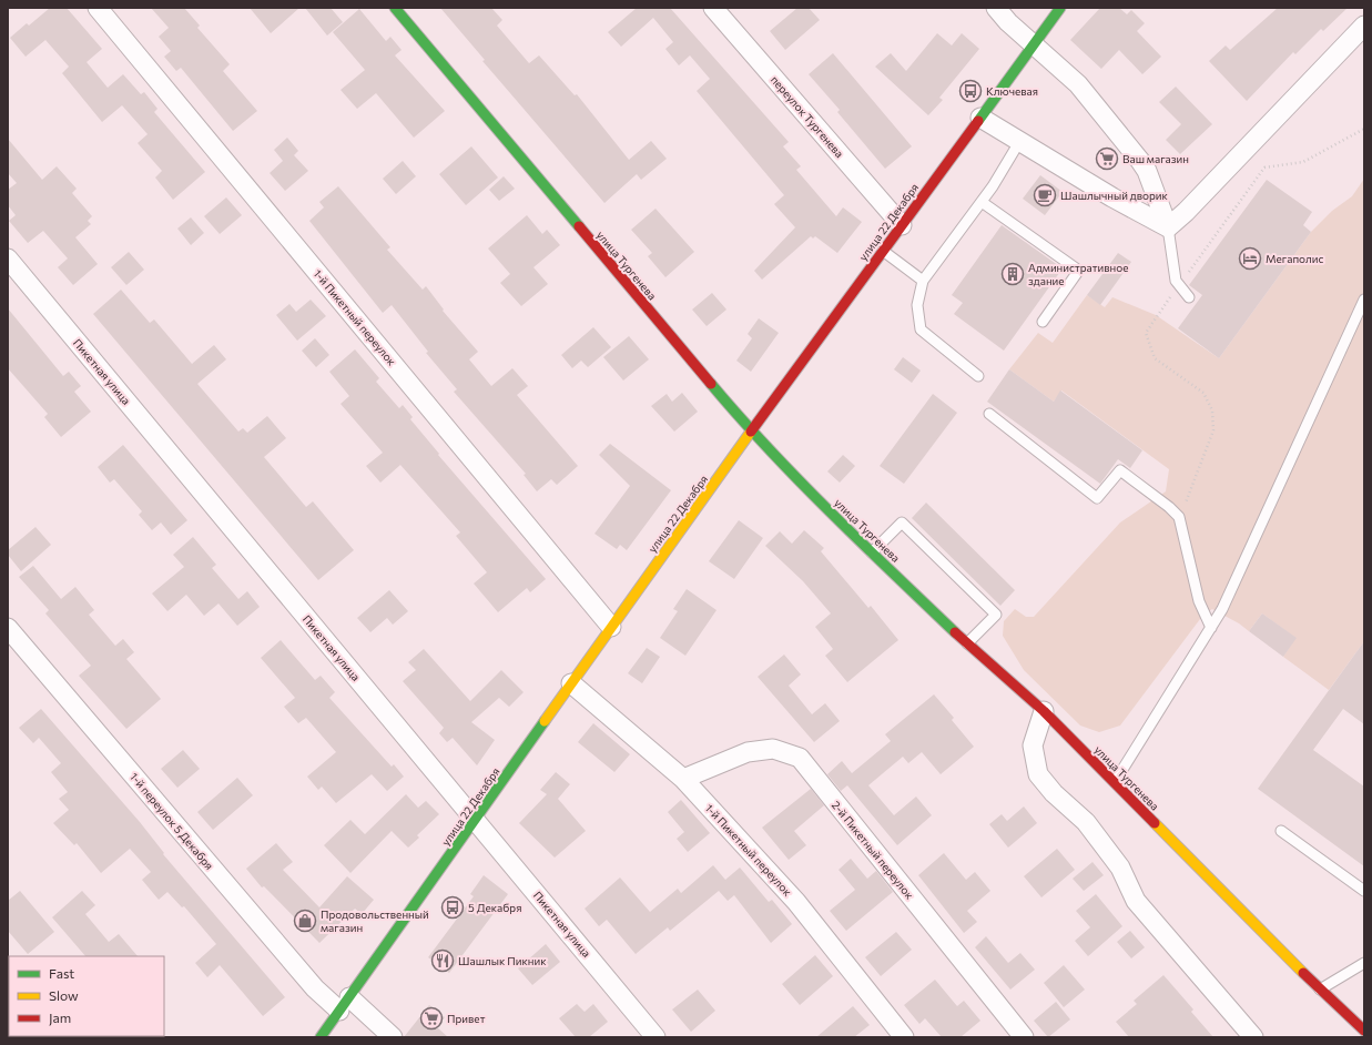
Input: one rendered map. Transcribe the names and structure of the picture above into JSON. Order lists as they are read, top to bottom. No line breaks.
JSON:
{"streets":{"street":["переулок Тургенева","улица 22 Декабря","улица Тургенева","1-й Пикетный переулок","Пикетная улица","1-й переулок 5 Декабря","2-й Пикетный переулок"]},"crossings":[["переулок Тургенева","улица 22 Декабря"],["улица 22 Декабря","улица Тургенева"],["улица 22 Декабря","1-й Пикетный переулок"],["улица 22 Декабря","Пикетная улица"],["улица 22 Декабря","1-й переулок 5 Декабря"],["1-й Пикетный переулок","2-й Пикетный переулок"]],"places":{"bus stop":["Ключевая","5 Декабря"],"supermarket":["Ваш магазин","Привет"],"cafe":["Шашлычный дворик"],"hotel":["Мегаполис"],"building":["Административное здание"],"shop":["Продовольственный магазин"],"restaurant":["Шашлык Пикник"]},"legend":["Fast","Slow","Jam"]}
